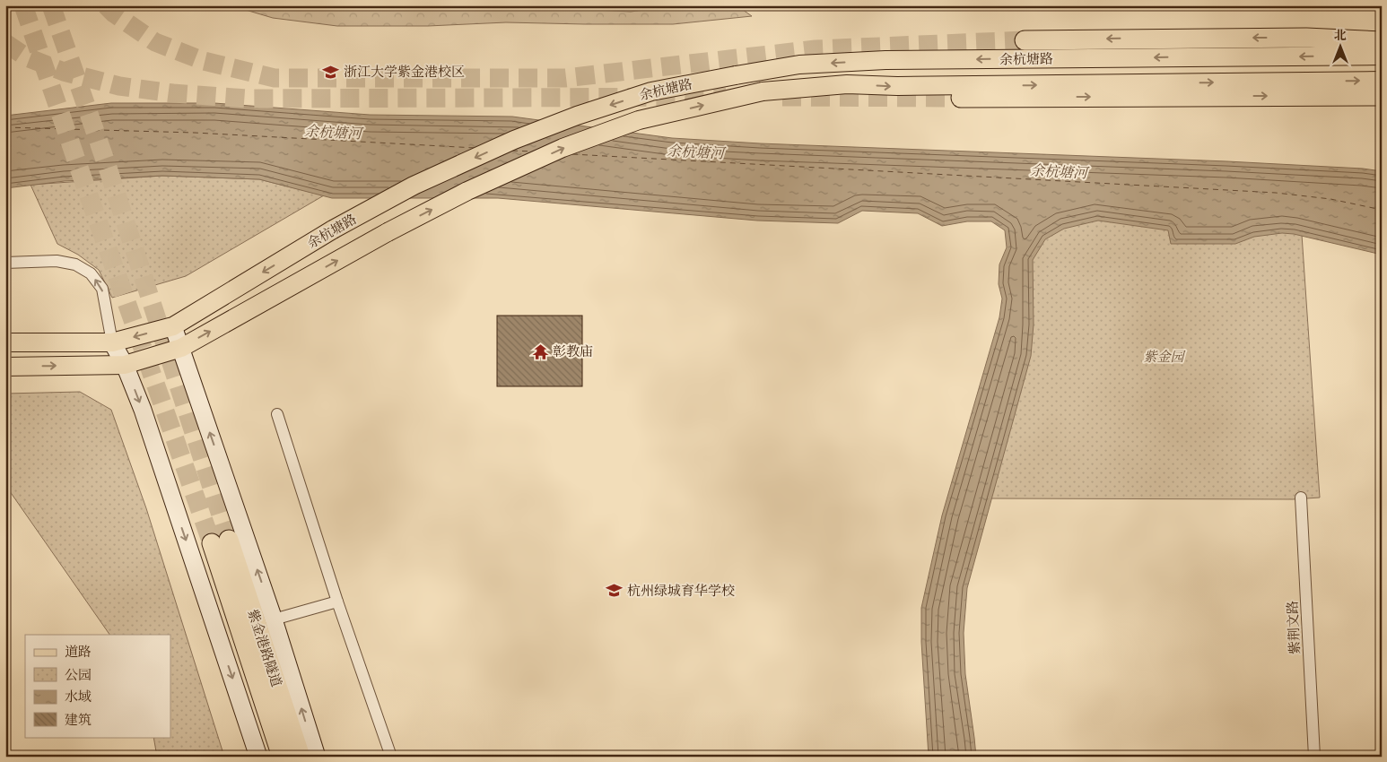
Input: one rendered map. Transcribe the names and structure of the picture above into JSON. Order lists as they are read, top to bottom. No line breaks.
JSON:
{"streets":{"highway":["紫金港路隧道"],"main road":["余杭塘路"],"street":["紫荆文路"]},"water":["余杭塘河"],"parks":["紫金园"],"places":{"school or university":["浙江大学紫金港校区","杭州绿城育华学校"],"temple":["彰教庙"]},"legend":["道路","公园","水域","建筑"],"north":"top"}
